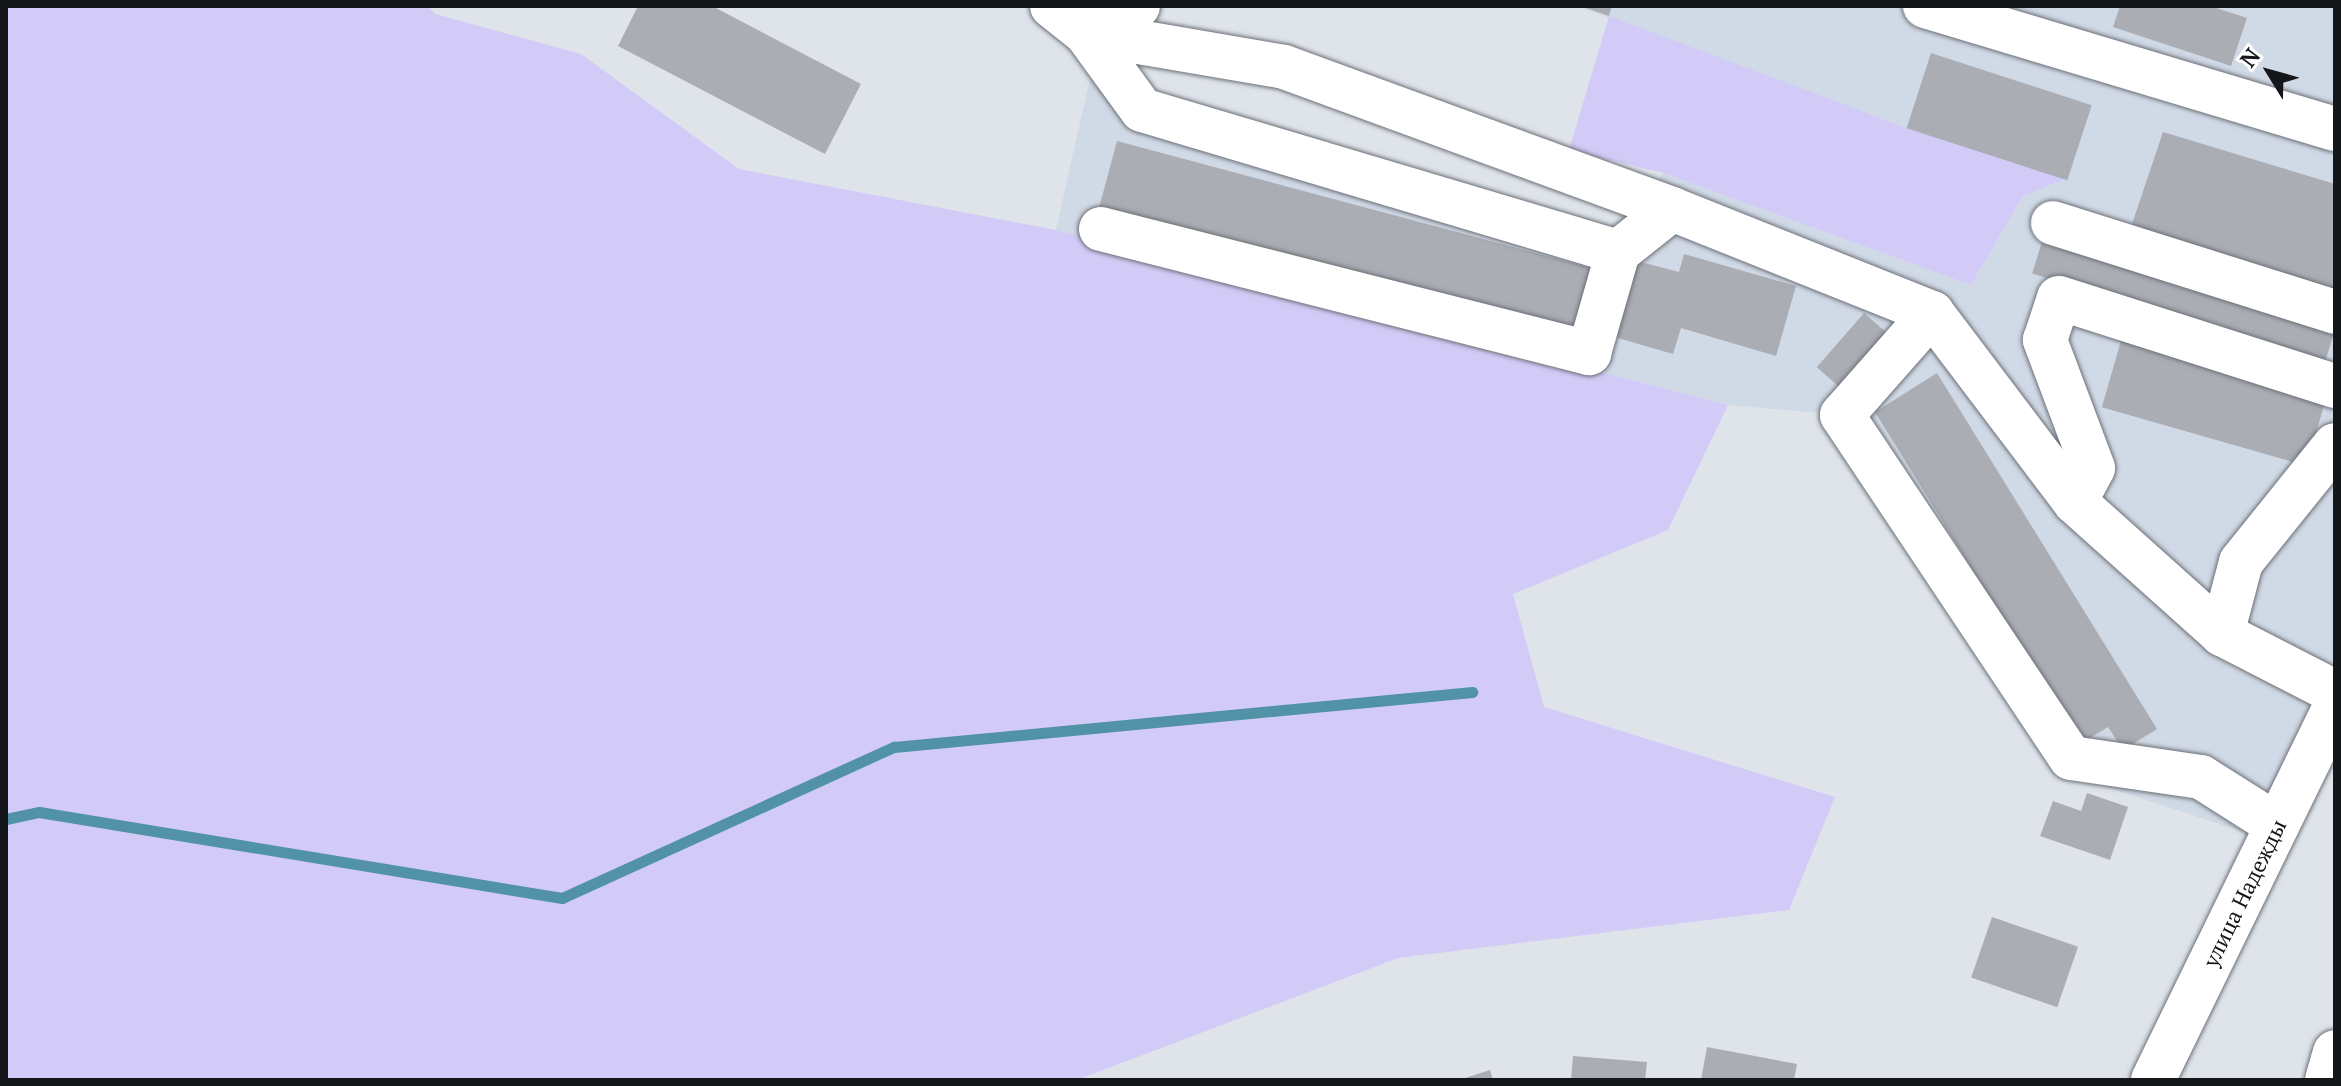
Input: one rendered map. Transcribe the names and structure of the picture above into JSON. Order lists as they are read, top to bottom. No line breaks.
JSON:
{"streets":{"street":["улица Надежды"]},"north":"top left"}
